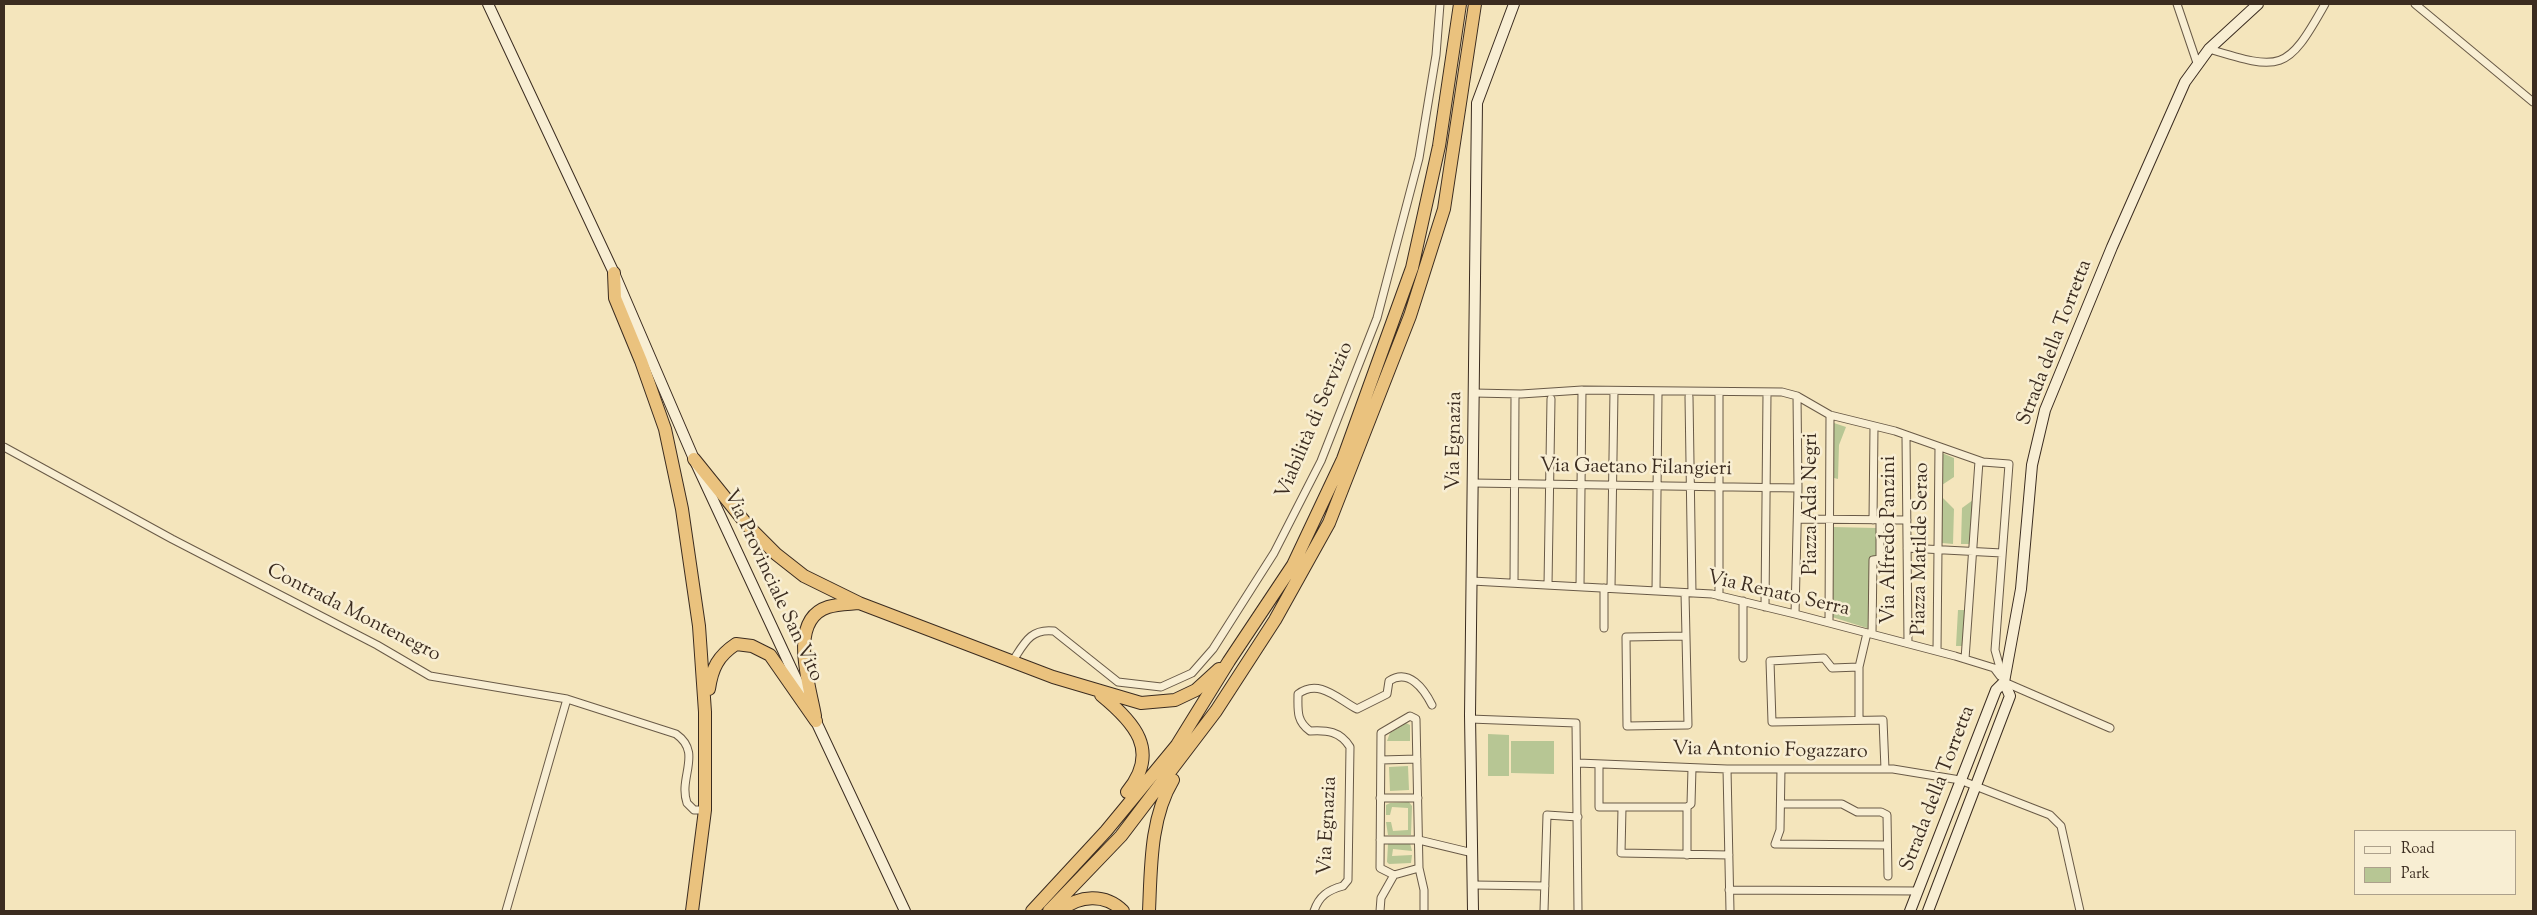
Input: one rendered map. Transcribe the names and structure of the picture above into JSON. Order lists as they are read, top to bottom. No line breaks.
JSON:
{"streets":{"street":["Strada della Torretta","Viabilità di Servizio","Via Egnazia","Via Gaetano Filangieri","Piazza Ada Negri","Via Alfredo Panzini","Piazza Matilde Serao","Via Provinciale San Vito","Via Renato Serra","Contrada Montenegro","Via Antonio Fogazzaro"]},"crossings":[["Strada della Torretta","Via Renato Serra"],["Strada della Torretta","Via Antonio Fogazzaro"],["Via Egnazia","Via Gaetano Filangieri"],["Via Egnazia","Via Renato Serra"],["Piazza Ada Negri","Via Renato Serra"],["Via Alfredo Panzini","Via Renato Serra"],["Piazza Matilde Serao","Via Renato Serra"]],"legend":["Road","Park"]}
